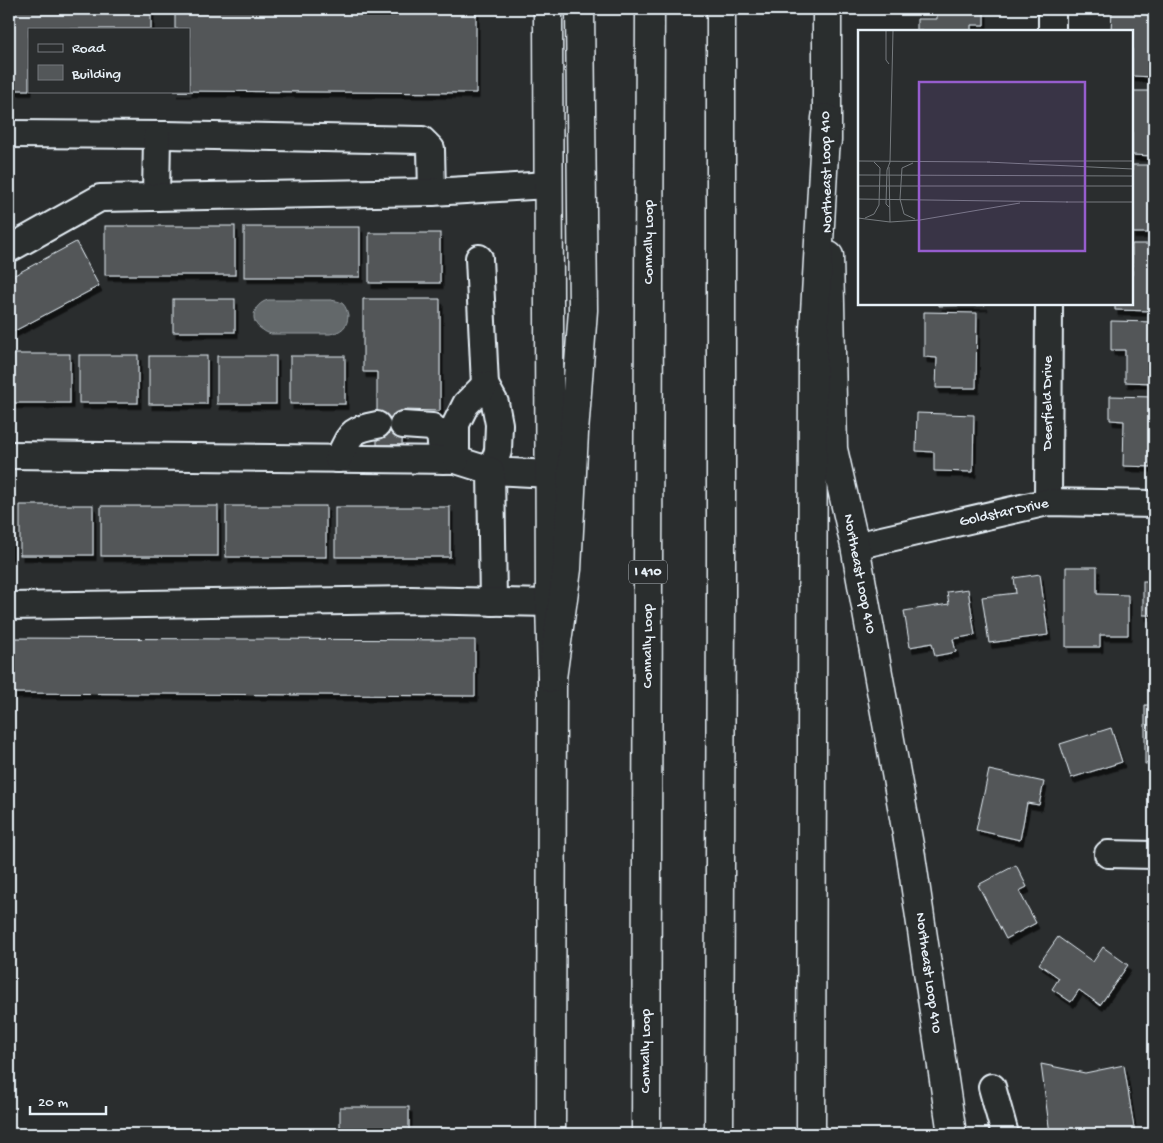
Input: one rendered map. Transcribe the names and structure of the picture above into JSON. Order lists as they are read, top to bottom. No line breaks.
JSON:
{"streets":{"main road":["Northeast Loop 410","Connally Loop","I 410"],"street":["Deerfield Drive","Goldstar Drive"]},"crossings":[["Northeast Loop 410","Goldstar Drive"],["Deerfield Drive","Goldstar Drive"]],"legend":["Road","Building"],"scale_bar":"20 m"}
